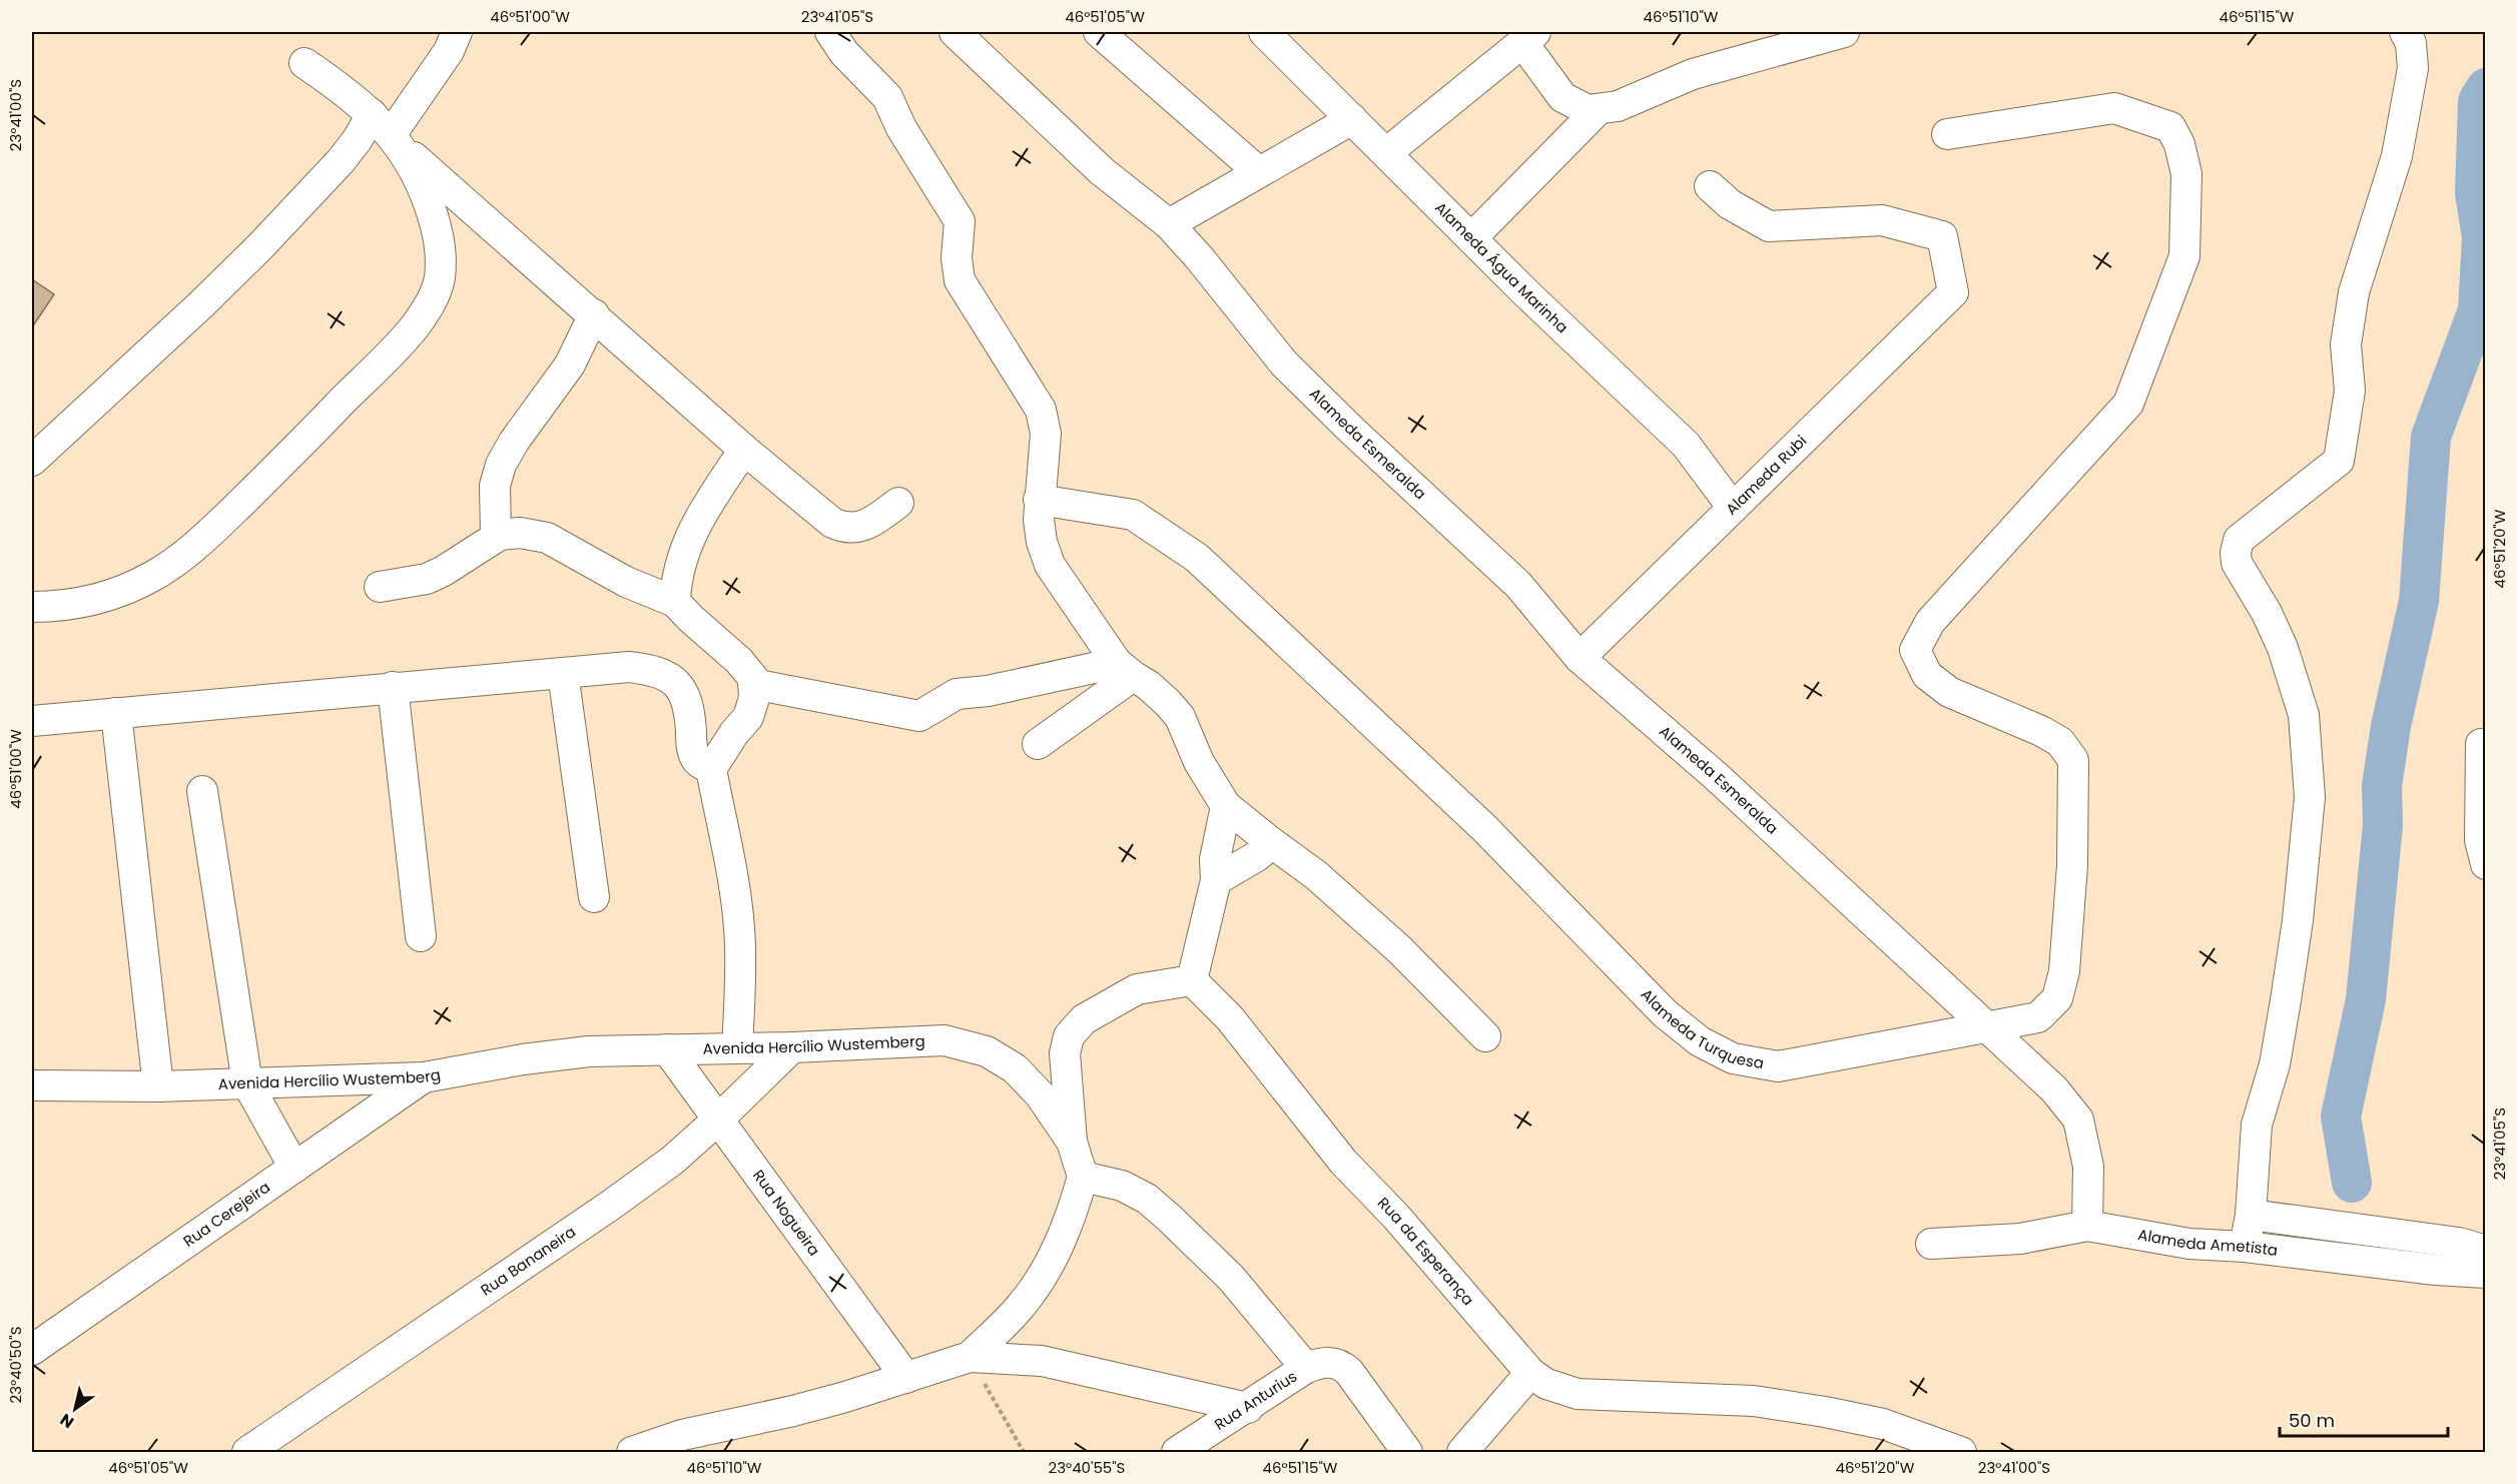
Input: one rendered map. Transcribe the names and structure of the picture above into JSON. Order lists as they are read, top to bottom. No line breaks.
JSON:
{"streets":{"street":["Alameda Água Marinha","Alameda Esmeralda","Alameda Rubi","Alameda Turquesa","Avenida Hercílio Wustemberg","Rua Cerejeira","Rua Nogueira","Alameda Ametista","Rua da Esperança","Rua Bananeira","Rua Anturius"]},"crossings":[["Alameda Água Marinha","Alameda Rubi"],["Alameda Esmeralda","Alameda Rubi"],["Alameda Esmeralda","Alameda Turquesa"],["Alameda Esmeralda","Alameda Ametista"],["Avenida Hercílio Wustemberg","Rua Cerejeira"],["Avenida Hercílio Wustemberg","Rua Nogueira"],["Avenida Hercílio Wustemberg","Rua Bananeira"],["Rua Nogueira","Rua Bananeira"]],"scale_bar":"50 m","north":"bottom left","coordinates":["46°51'00\"W","23°41'05\"S","46°51'05\"W","46°51'10\"W","46°51'15\"W","23°41'00\"S","46°51'20\"W","23°40'50\"S","23°40'55\"S"]}
